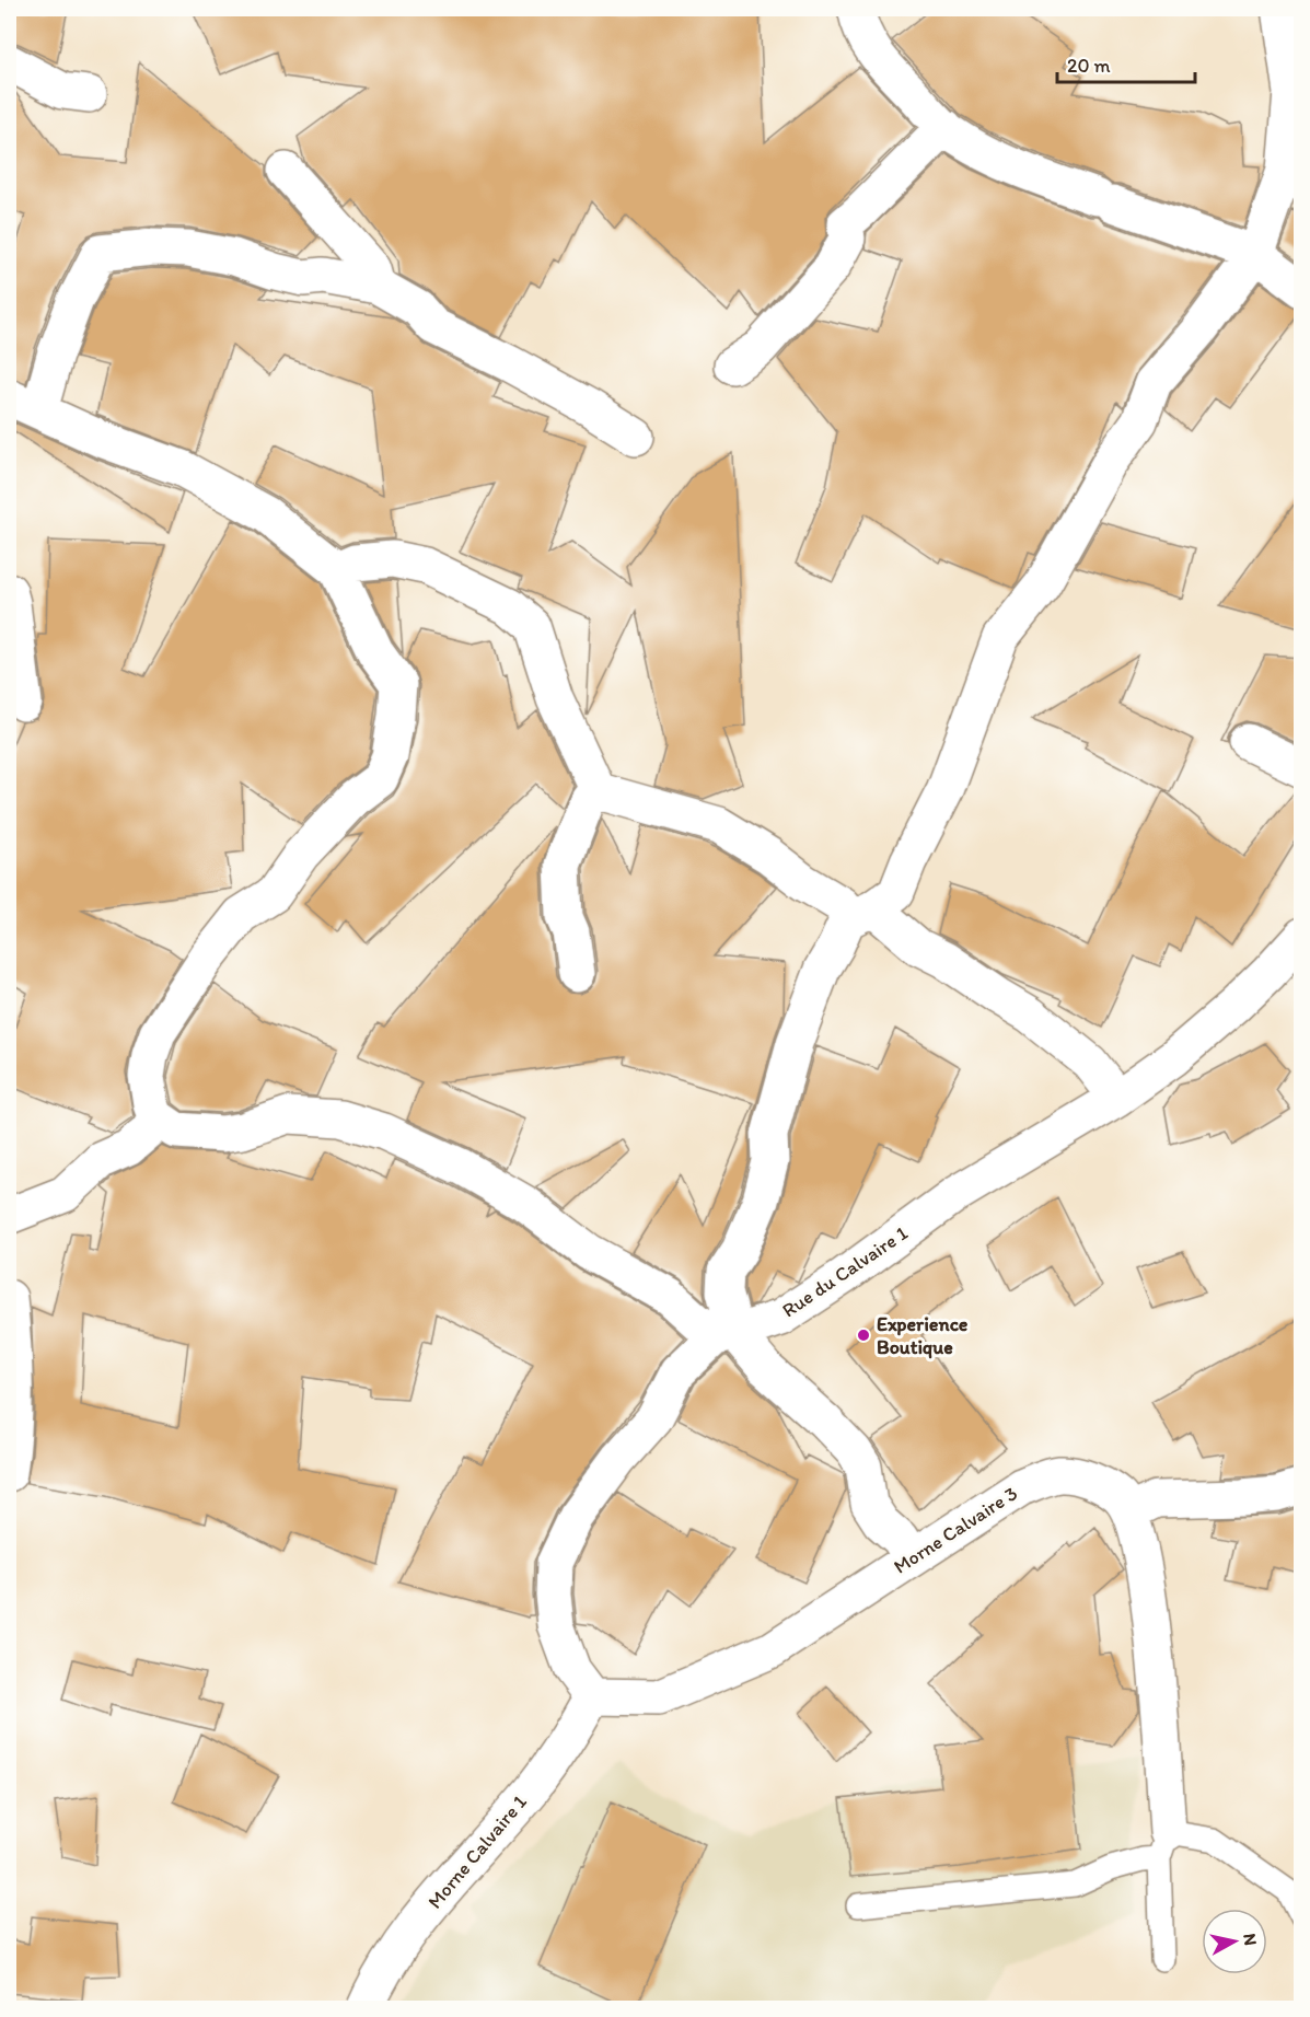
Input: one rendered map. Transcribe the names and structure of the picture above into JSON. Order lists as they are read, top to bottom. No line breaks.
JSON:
{"streets":{"street":["Rue du Calvaire 1","Morne Calvaire 3","Morne Calvaire 1"]},"crossings":[["Rue du Calvaire 1","Morne Calvaire 3"],["Rue du Calvaire 1","Morne Calvaire 1"],["Morne Calvaire 3","Morne Calvaire 1"]],"places":["Experience Boutique"],"scale_bar":"20 m","north":"right"}
